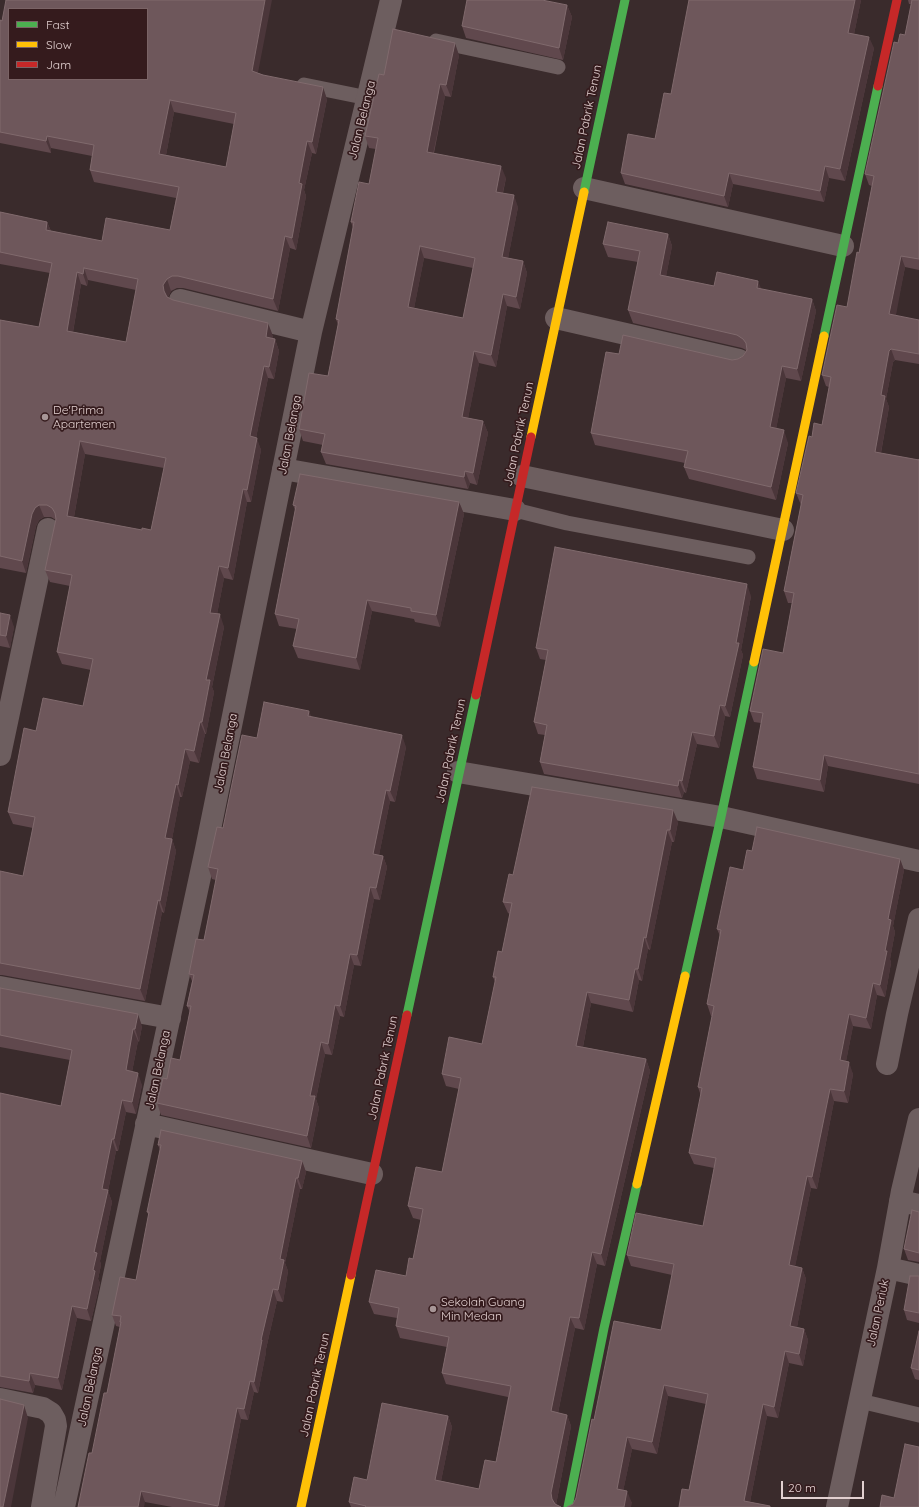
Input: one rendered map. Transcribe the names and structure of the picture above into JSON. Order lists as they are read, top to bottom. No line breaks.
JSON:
{"streets":{"street":["Jalan Pabrik Tenun","Jalan Belanga","Jalan Periuk"]},"places":["De'Prima Apartemen","Sekolah Guang Min Medan"],"legend":["Fast","Slow","Jam"],"scale_bar":"20 m"}
